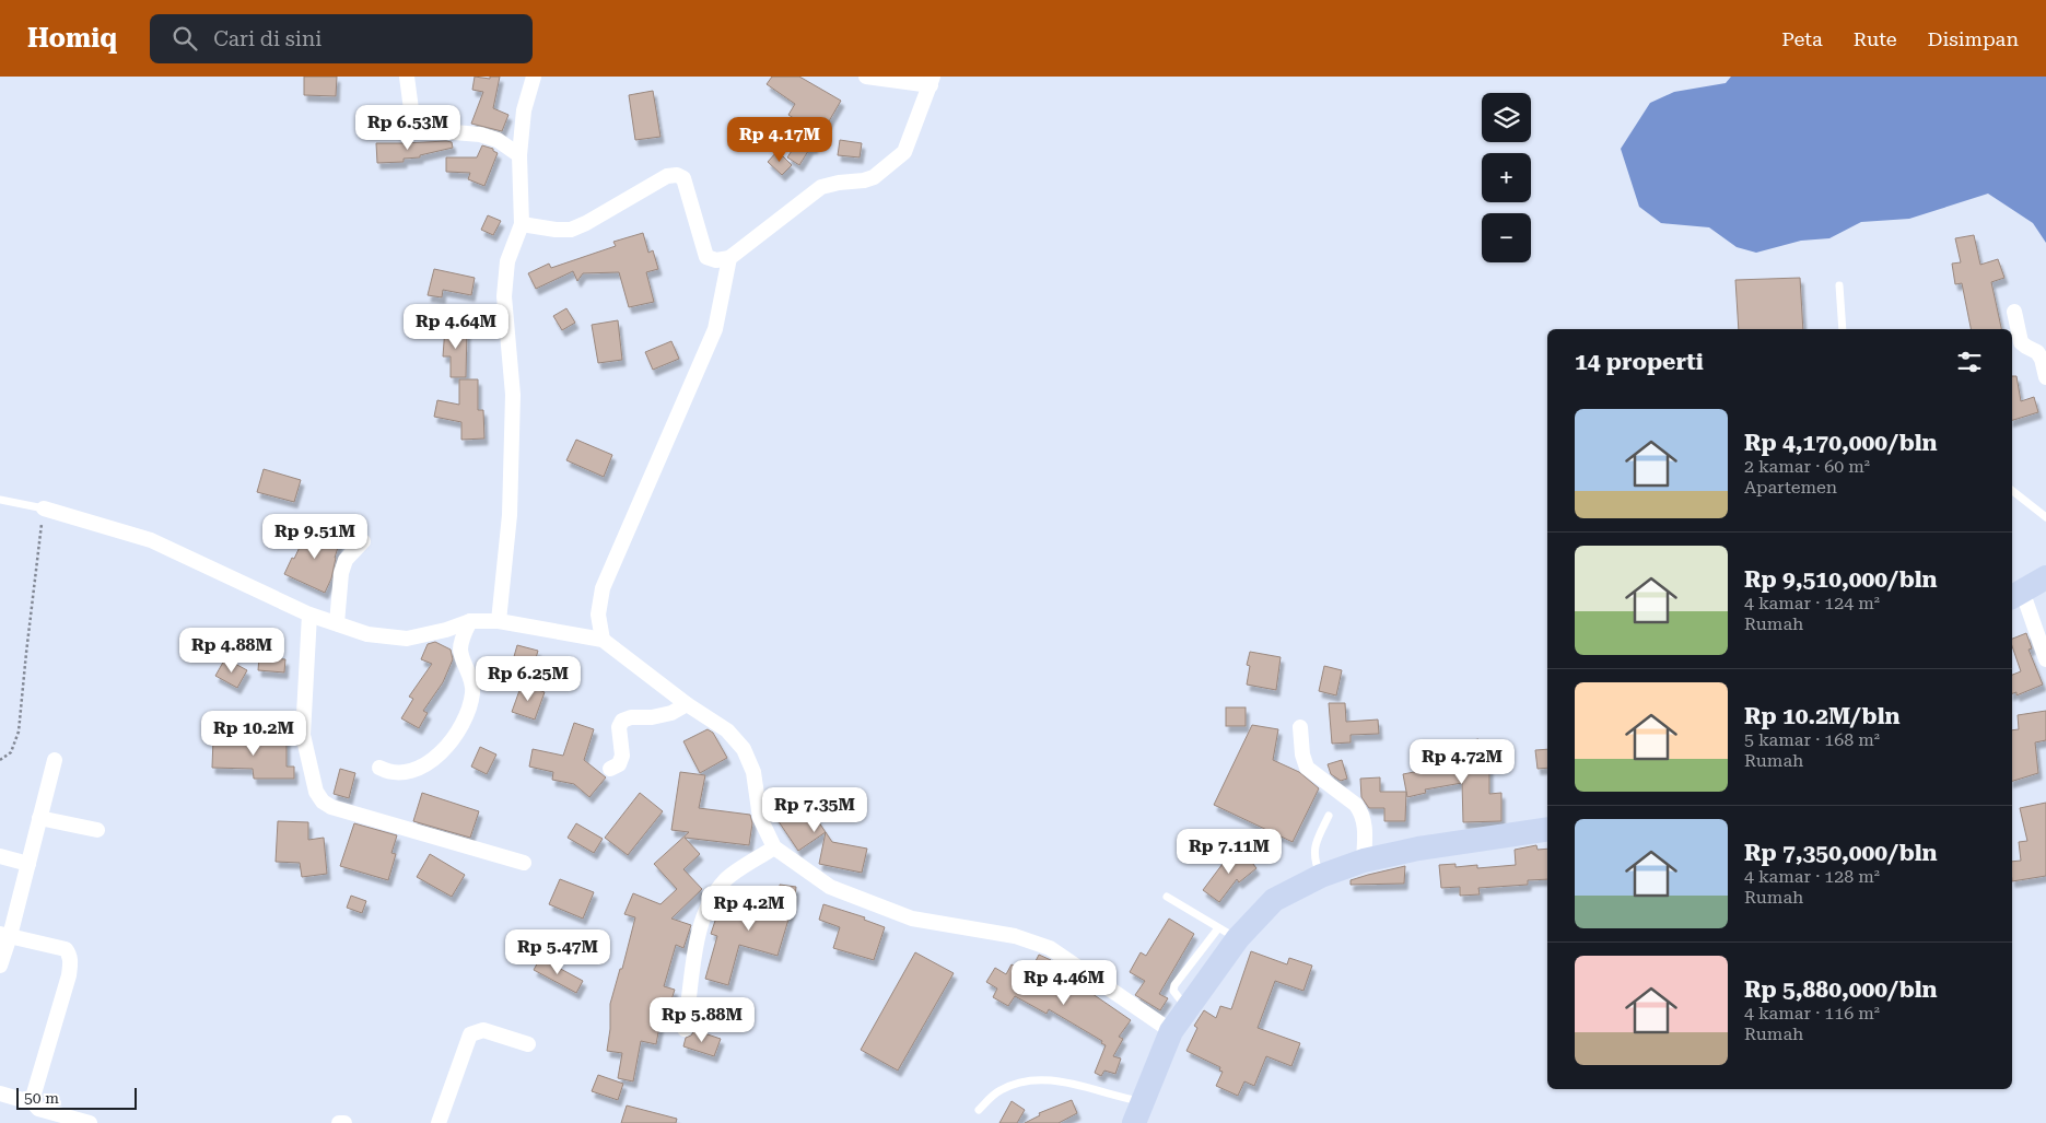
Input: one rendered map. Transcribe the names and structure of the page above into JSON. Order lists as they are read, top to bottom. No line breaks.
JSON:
{"scale_bar":"50 m","page":{"header":"Homiq","search":"Cari di sini","nav":["Peta","Rute","Disimpan"],"map_buttons":["+","−"],"price":["Rp 6.53M","Rp 4.17M","Rp 4.64M","Rp 9.51M","Rp 4.88M","Rp 6.25M","Rp 10.2M","Rp 4.72M","Rp 7.35M","Rp 7.11M","Rp 4.2M","Rp 5.47M","Rp 4.46M","Rp 5.88M"],"heading":"14 properti","list":[{"name":"Rp 4,170,000/bln","note":"2 kamar · 60 m² · Apartemen"},{"name":"Rp 9,510,000/bln","note":"4 kamar · 124 m² · Rumah"},{"name":"Rp 10.2M/bln","note":"5 kamar · 168 m² · Rumah"},{"name":"Rp 7,350,000/bln","note":"4 kamar · 128 m² · Rumah"},{"name":"Rp 5,880,000/bln","note":"4 kamar · 116 m² · Rumah"}],"scale":"50 m"}}
